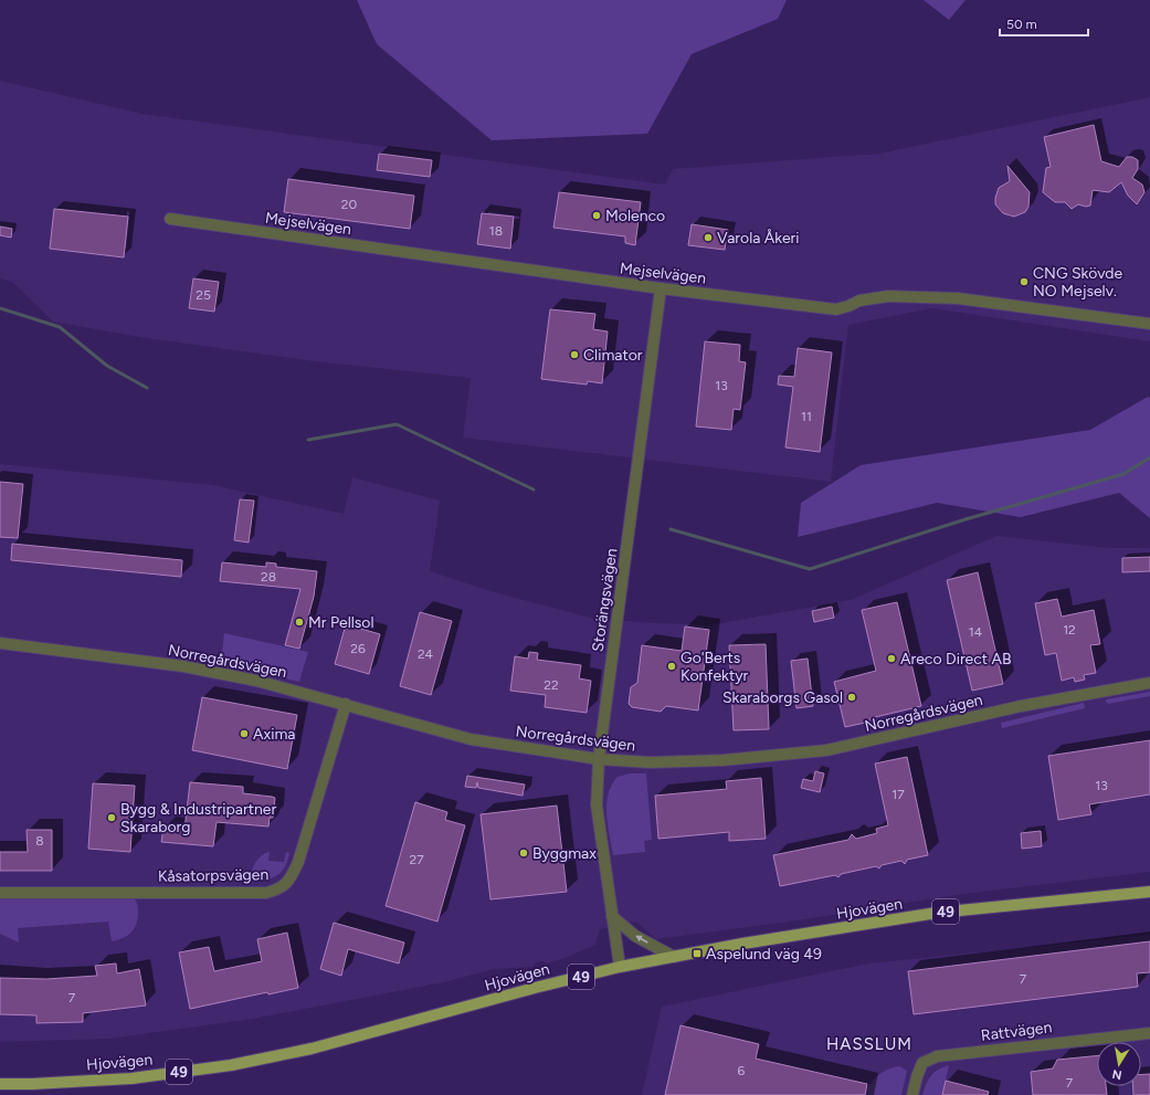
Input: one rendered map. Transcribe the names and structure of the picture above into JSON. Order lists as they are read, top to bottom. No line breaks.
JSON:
{"streets":{"main road":["Hjovägen","49"],"street":["Mejselvägen","Storängsvägen","Norregårdsvägen","Kåsatorpsvägen","Rattvägen"]},"crossings":[["Mejselvägen","Storängsvägen"],["Storängsvägen","Norregårdsvägen"],["Storängsvägen","Hjovägen"],["Norregårdsvägen","Kåsatorpsvägen"]],"districts":["HASSLUM"],"places":{"other":["Molenco","Varola Åkeri","CNG Skövde NO Mejselv.","Climator","Mr Pellsol","Areco Direct AB","Go'Berts Konfektyr","Skaraborgs Gasol","Axima","Bygg & Industripartner Skaraborg","Byggmax"],"transit":["Aspelund väg 49"]},"house_numbers":["20","18","25","13","11","28","12","14","26","24","22","13","17","8","27","7","7","6","7"],"scale_bar":"50 m","north":"bottom"}
